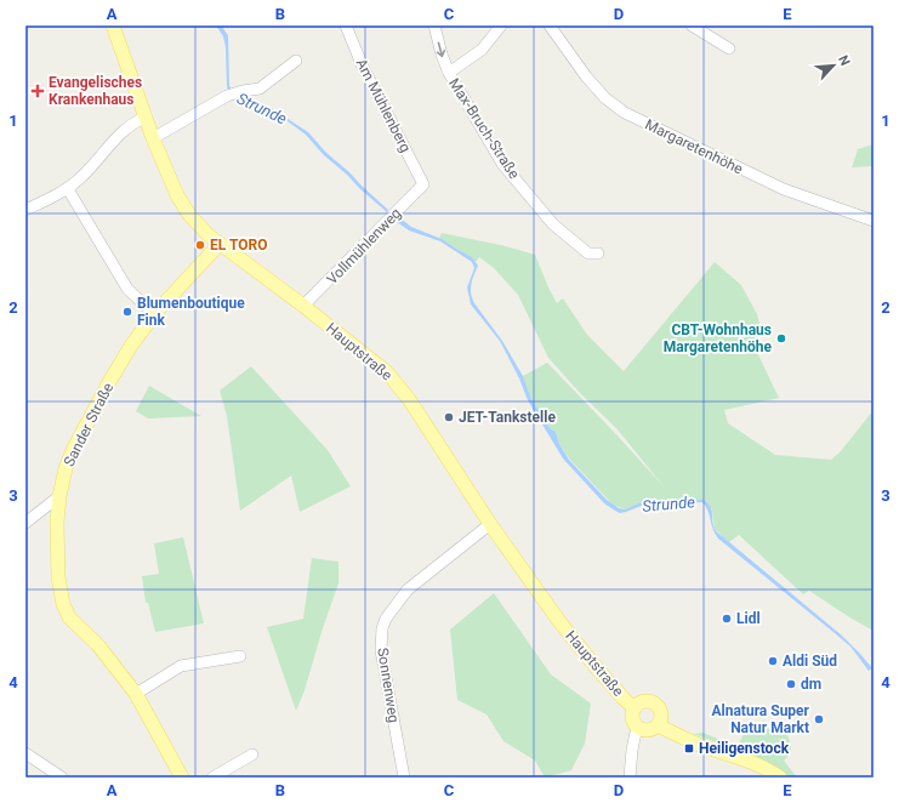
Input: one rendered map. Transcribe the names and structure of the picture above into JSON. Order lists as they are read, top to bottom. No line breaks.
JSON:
{"streets":{"main road":["Hauptstraße","Sander Straße"],"street":["Am Mühlenberg","Max-Bruch-Straße","Margaretenhöhe","Vollmühlenweg","Sonnenweg"]},"crossings":[["Am Mühlenberg","Vollmühlenweg"],["Vollmühlenweg","Hauptstraße"],["Hauptstraße","Sander Straße"],["Hauptstraße","Sonnenweg"]],"water":["Strunde"],"places":{"health":["Evangelisches Krankenhaus"],"other":["EL TORO","Blumenboutique Fink","CBT-Wohnhaus Margaretenhöhe","JET-Tankstelle","Lidl","Aldi Süd","dm","Alnatura Super Natur Markt"],"transit":["Heiligenstock"]},"north":"top right","grid":{"columns":["A","B","C","D","E"],"rows":["1","2","3","4"]}}
